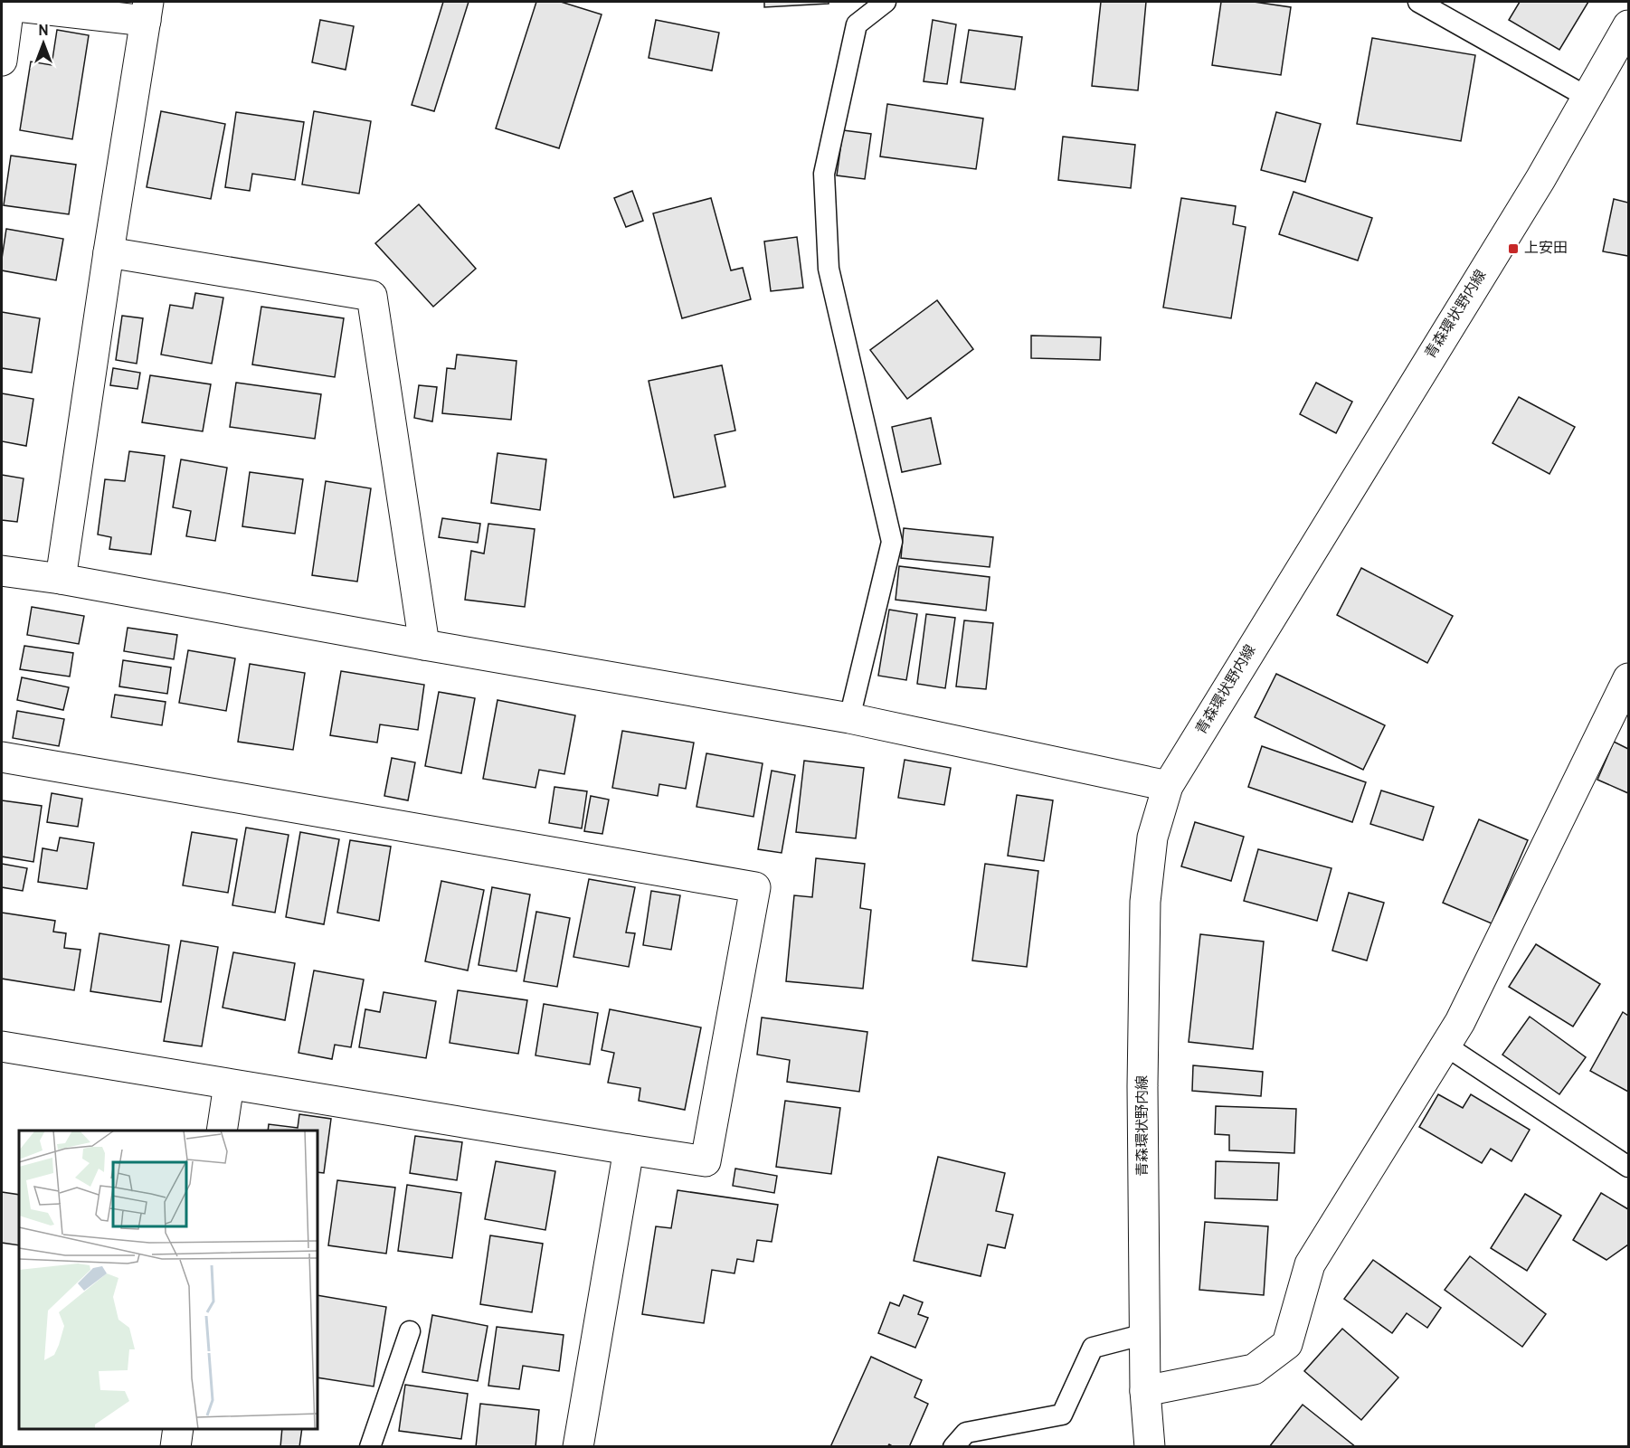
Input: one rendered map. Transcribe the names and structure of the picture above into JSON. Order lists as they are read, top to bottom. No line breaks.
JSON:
{"streets":{"street":["青森環状野内線"]},"places":{"transit":["上安田"]},"north":"top"}
